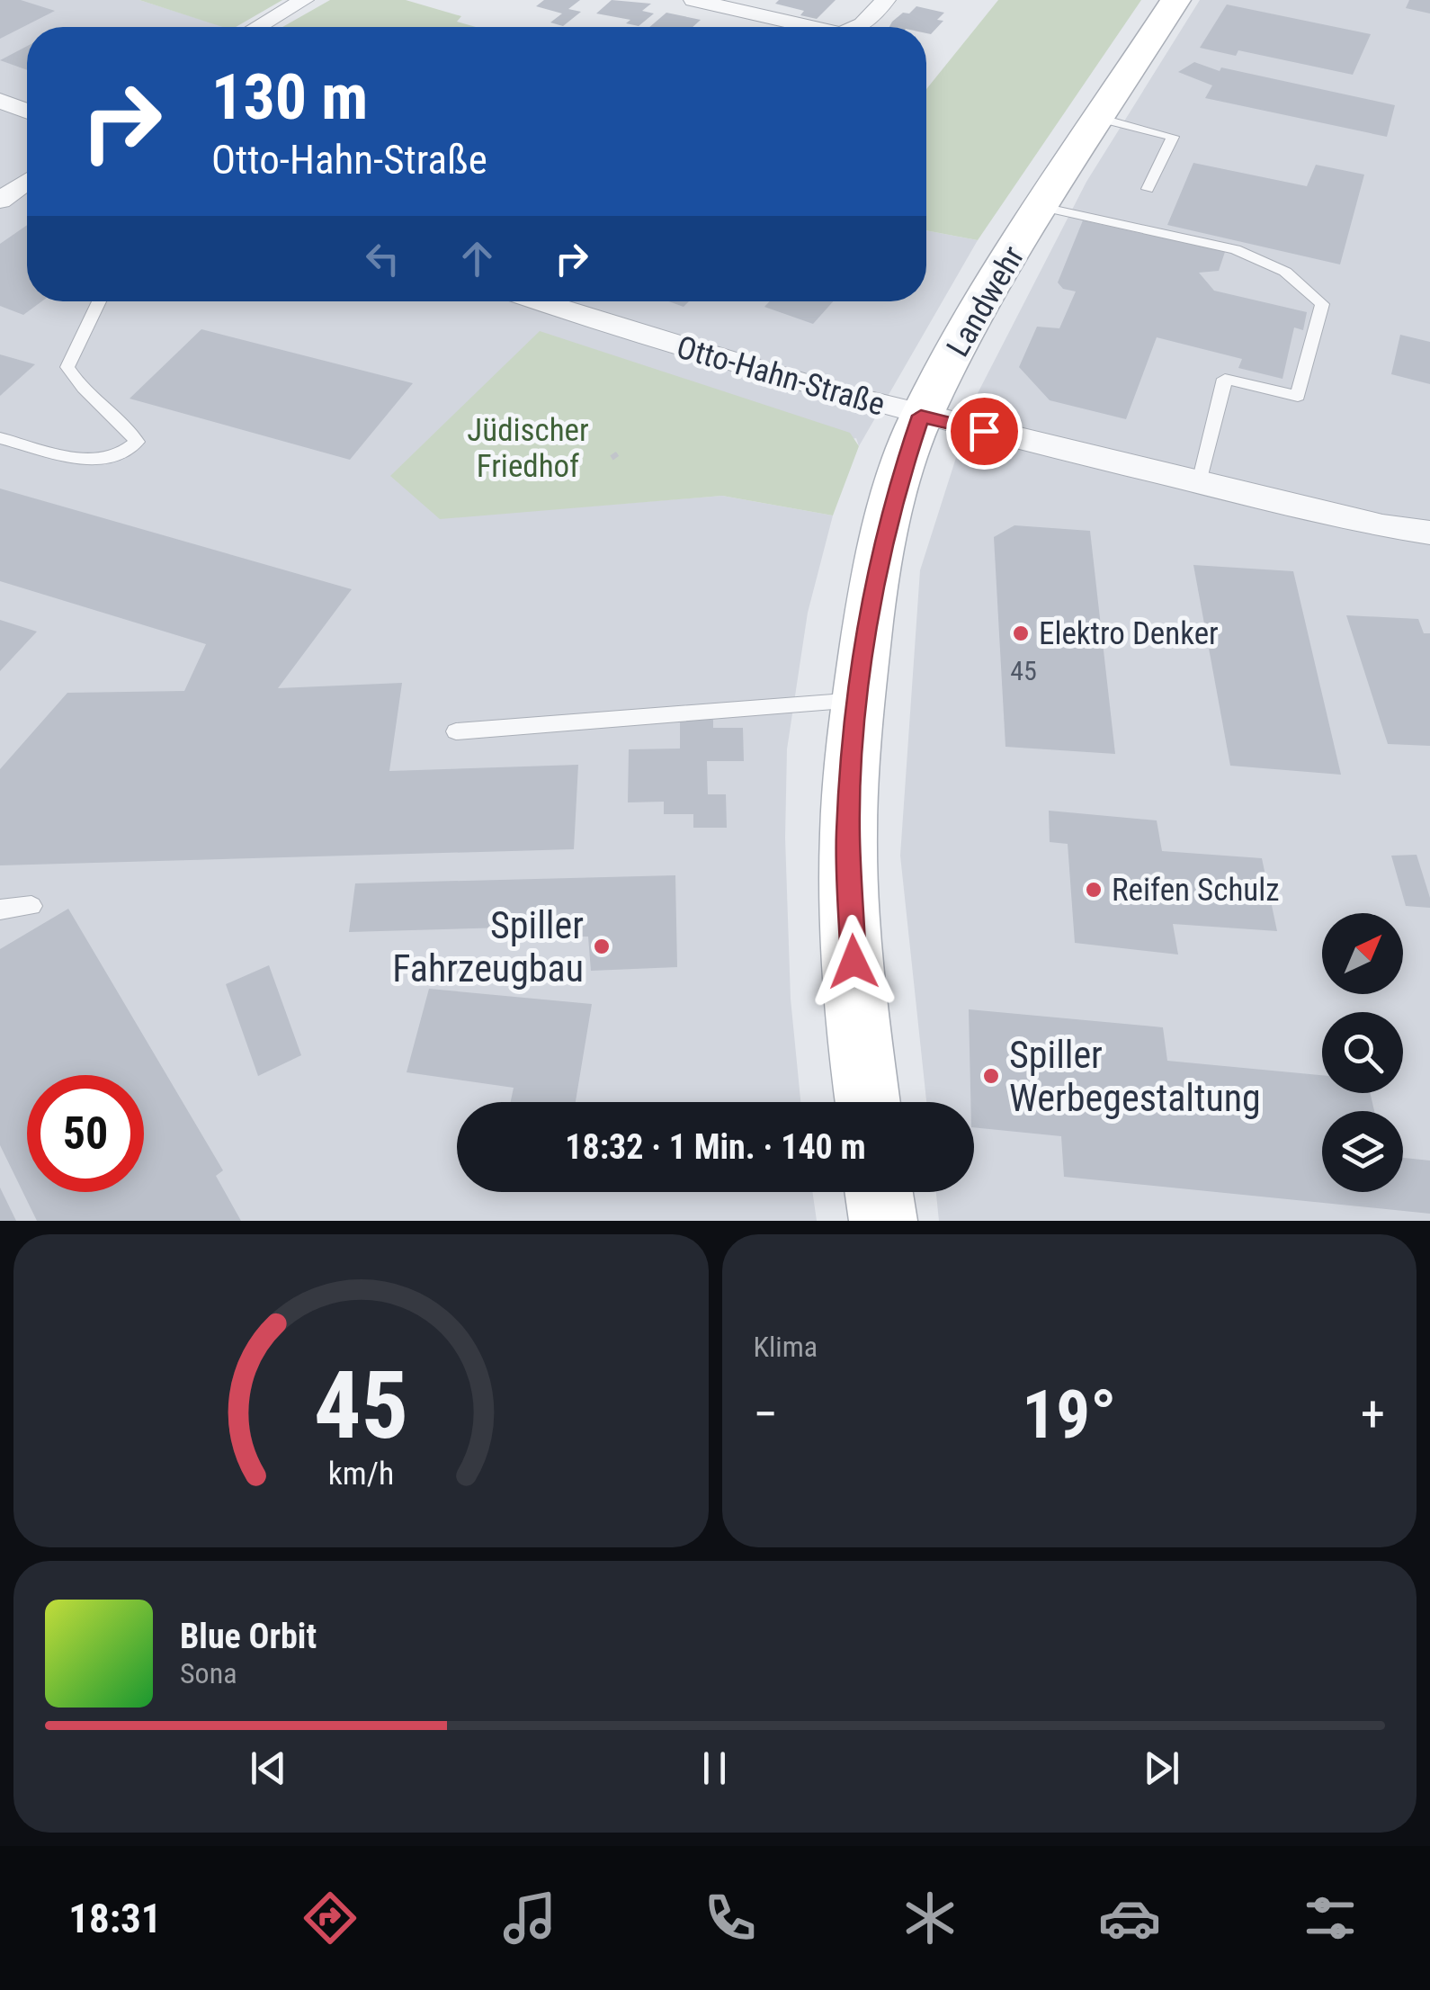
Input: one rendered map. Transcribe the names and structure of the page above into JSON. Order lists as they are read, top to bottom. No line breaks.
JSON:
{"streets":{"main road":["Landwehr"],"street":["Otto-Hahn-Straße"]},"crossings":[["Landwehr","Otto-Hahn-Straße"]],"parks":["Jüdischer Friedhof"],"places":["Elektro Denker","Reifen Schulz","Spiller Fahrzeugbau","Spiller Werbegestaltung"],"house_numbers":["45"],"north":"top right","page":{"turn":["130 m","Otto-Hahn-Straße"],"limit":"50","trip":"18:32 · 1 Min. · 140 m","tile":"Klima","heat":["−","19°","+"],"song":["Blue Orbit","Sona"],"tabs":"18:31","gauge":["45","km/h"]}}
